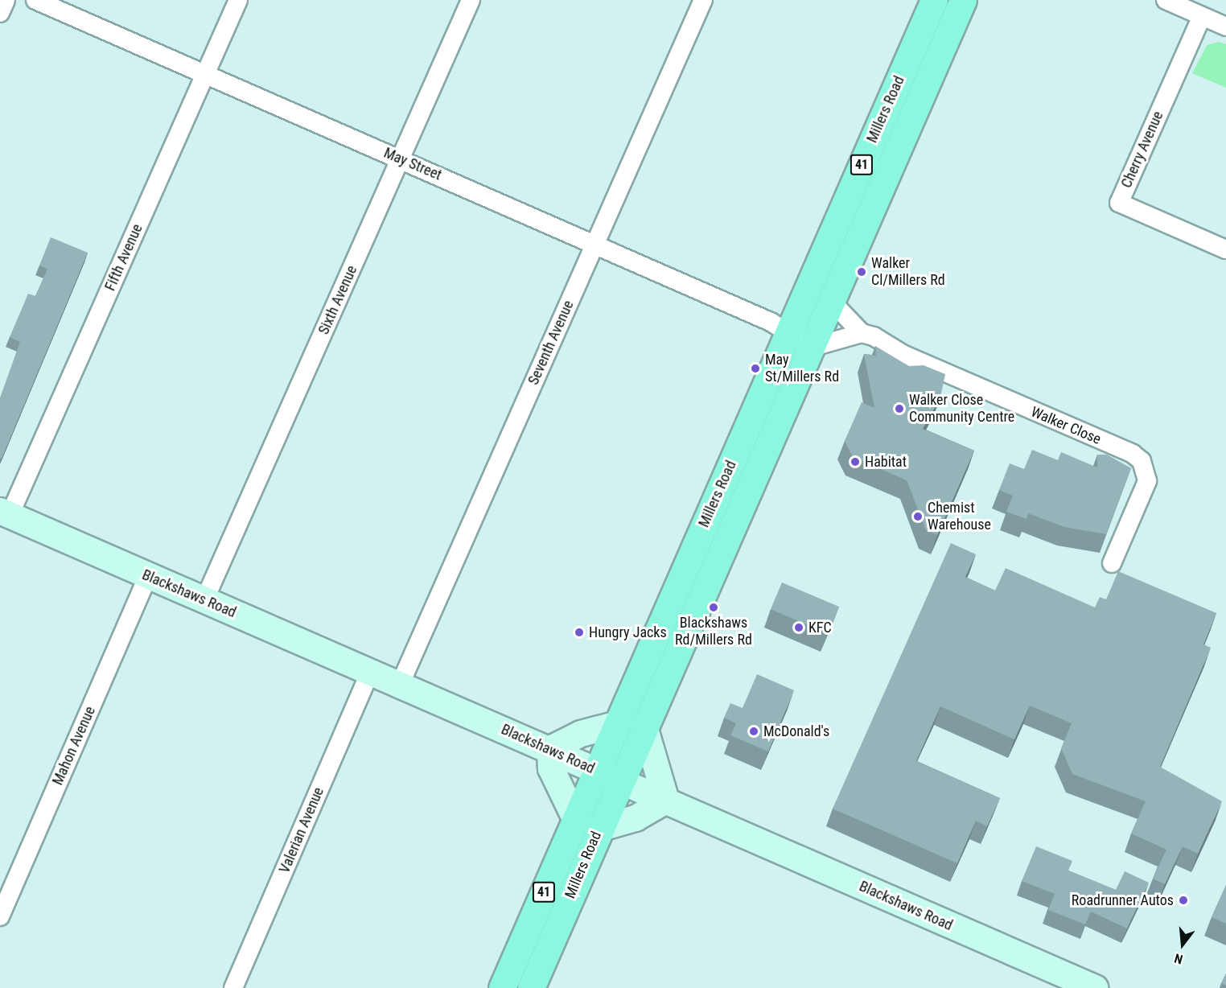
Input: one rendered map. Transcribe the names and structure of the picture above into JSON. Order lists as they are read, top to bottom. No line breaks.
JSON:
{"streets":{"main road":["Millers Road","41","Blackshaws Road"],"street":["Cherry Avenue","May Street","Fifth Avenue","Sixth Avenue","Seventh Avenue","Walker Close","Mahon Avenue","Valerian Avenue"]},"crossings":[["Millers Road","May Street"],["Millers Road","Walker Close"],["Millers Road","Blackshaws Road"],["May Street","Fifth Avenue"],["May Street","Sixth Avenue"],["May Street","Seventh Avenue"],["Fifth Avenue","Blackshaws Road"],["Sixth Avenue","Blackshaws Road"],["Seventh Avenue","Blackshaws Road"],["Blackshaws Road","Mahon Avenue"],["Blackshaws Road","Valerian Avenue"]],"places":["Walker Cl/Millers Rd","May St/Millers Rd","Walker Close Community Centre","Habitat","Chemist Warehouse","Blackshaws Rd/Millers Rd","KFC","Hungry Jacks","McDonald's","Roadrunner Autos"],"north":"bottom"}
